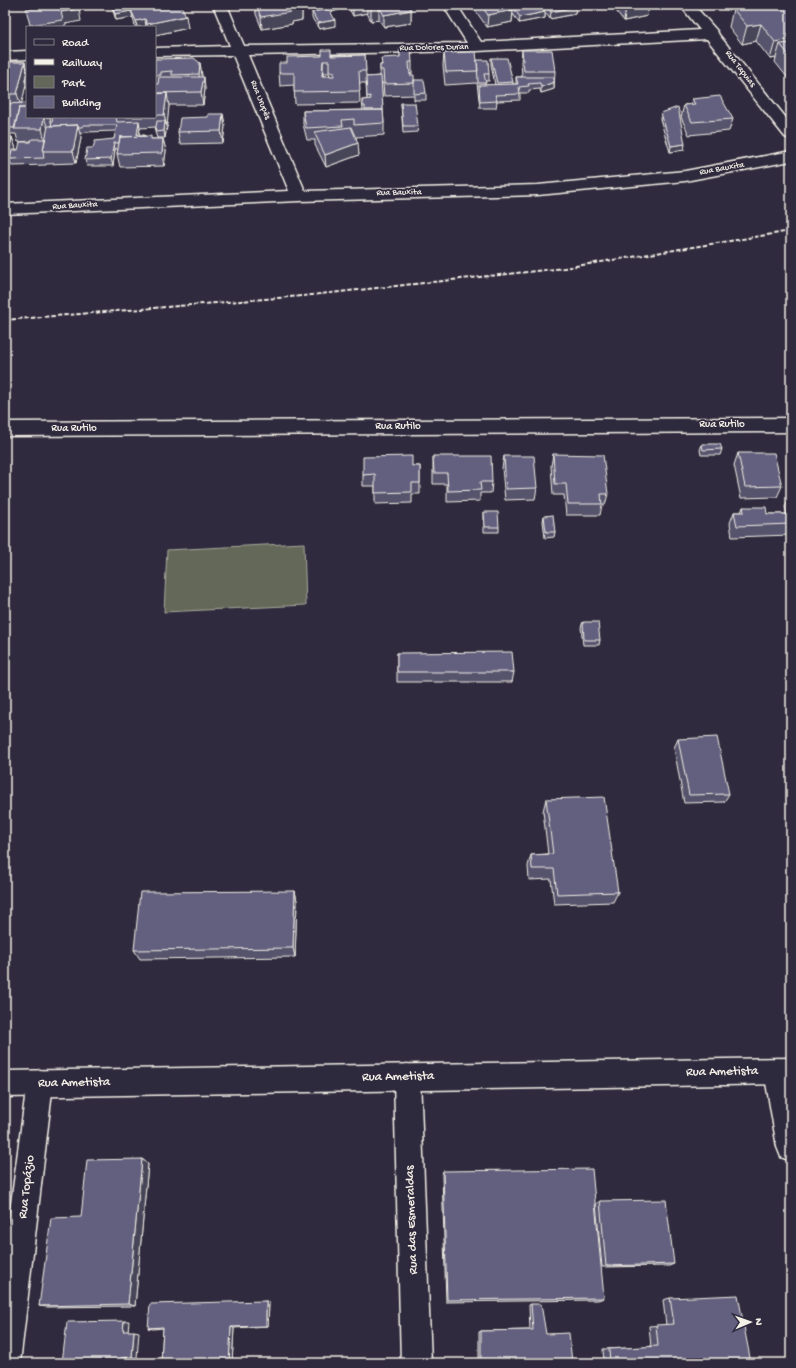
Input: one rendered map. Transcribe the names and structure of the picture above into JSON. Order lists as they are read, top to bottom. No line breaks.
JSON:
{"streets":{"street":["Rua Dolores Duran","Rua Tapuias","Rua Urupês","Rua Bauxita","Rua Rutilo","Rua Ametista","Rua Topázio","Rua das Esmeraldas"]},"crossings":[["Rua Dolores Duran","Rua Tapuias"],["Rua Dolores Duran","Rua Urupês"],["Rua Urupês","Rua Bauxita"],["Rua Ametista","Rua Topázio"],["Rua Ametista","Rua das Esmeraldas"]],"legend":["Road","Railway","Park","Building"],"north":"right"}
